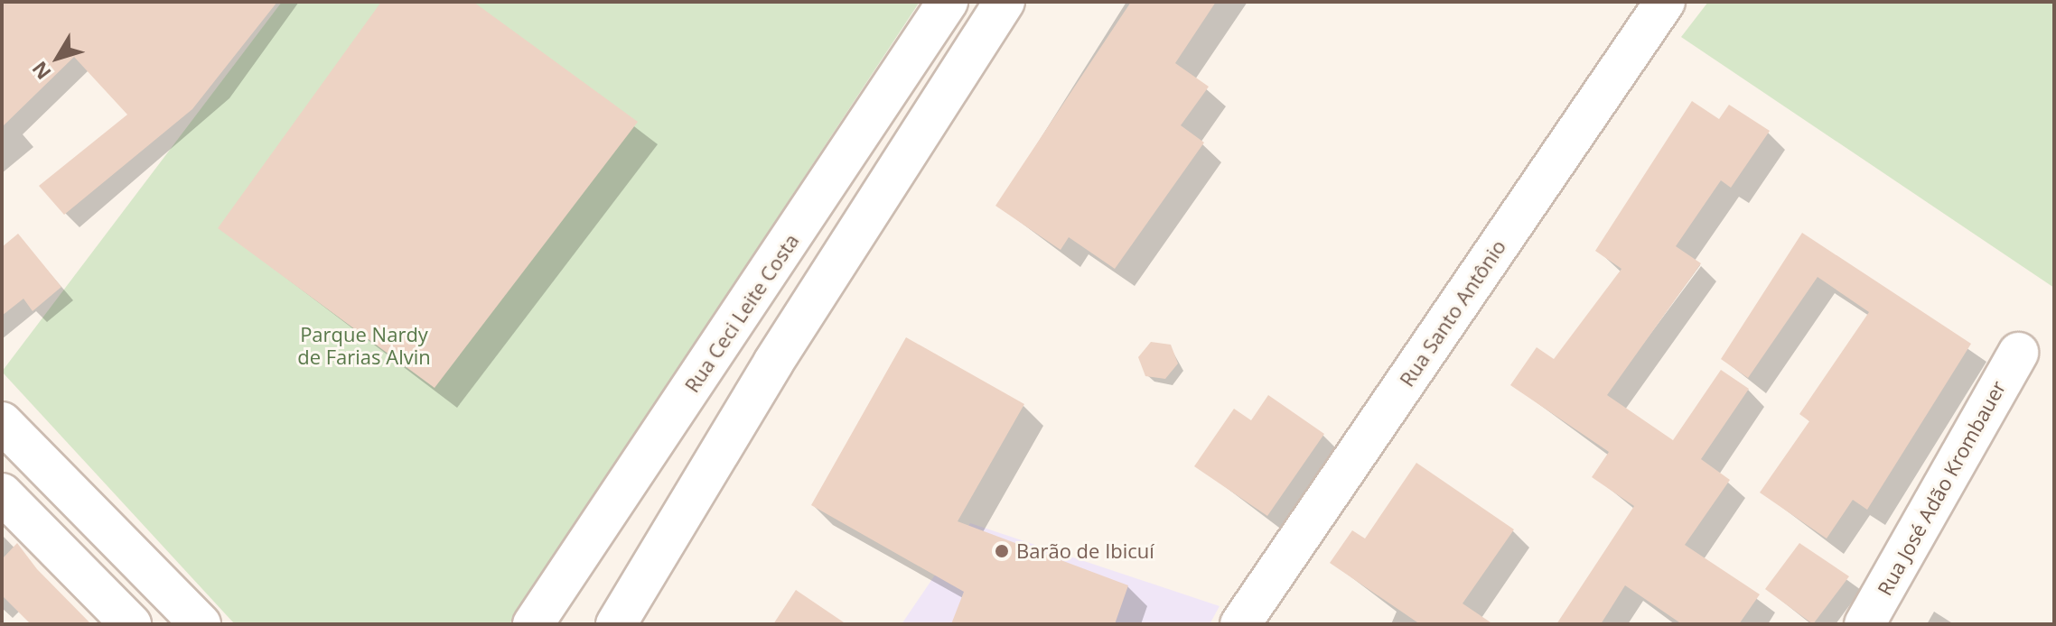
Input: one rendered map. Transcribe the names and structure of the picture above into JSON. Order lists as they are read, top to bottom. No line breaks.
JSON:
{"streets":{"street":["Rua Ceci Leite Costa","Rua Santo Antônio","Rua José Adão Krombauer"]},"parks":["Parque Nardy de Farias Alvin"],"places":["Barão de Ibicuí"],"north":"bottom left"}
